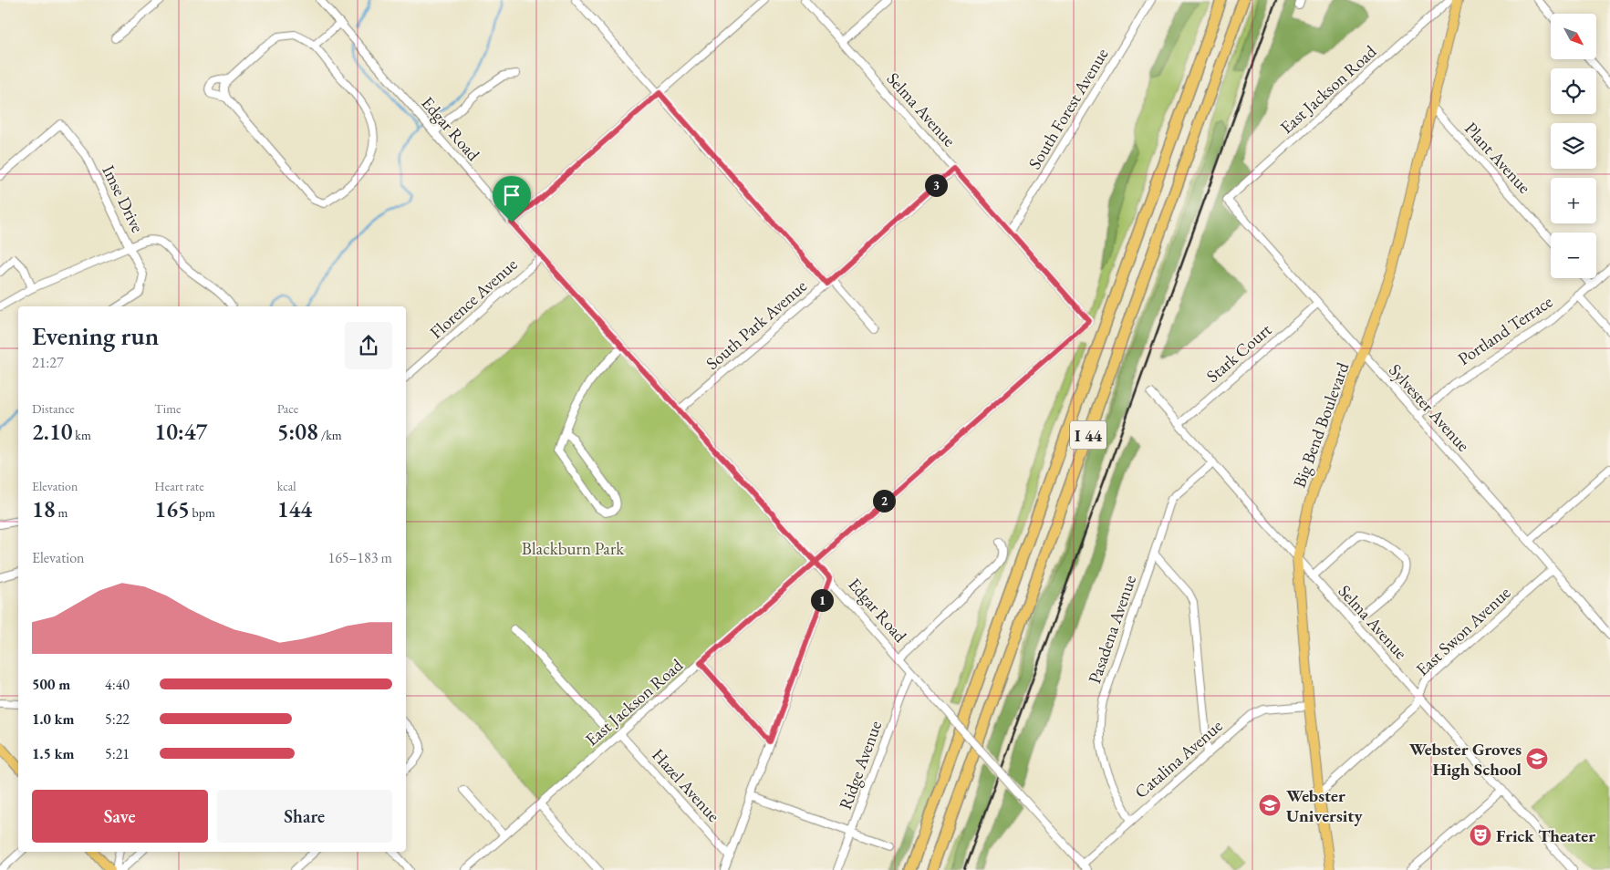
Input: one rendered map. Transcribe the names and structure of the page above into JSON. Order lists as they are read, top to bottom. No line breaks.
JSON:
{"streets":{"highway":["I 44"],"main road":["Big Bend Boulevard"],"street":["East Jackson Road","South Forest Avenue","Selma Avenue","Edgar Road","Plant Avenue","Imse Drive","Florence Avenue","South Park Avenue","Portland Terrace","Stark Court","Sylvester Avenue","Pasadena Avenue","East Swon Avenue","Catalina Avenue","Ridge Avenue","Hazel Avenue"]},"crossings":[["East Jackson Road","Selma Avenue"],["East Jackson Road","Edgar Road"],["East Jackson Road","Sylvester Avenue"],["East Jackson Road","Hazel Avenue"],["South Forest Avenue","Selma Avenue"],["Selma Avenue","South Park Avenue"],["Selma Avenue","Stark Court"],["Selma Avenue","Big Bend Boulevard"],["Selma Avenue","Pasadena Avenue"],["Selma Avenue","East Swon Avenue"],["Edgar Road","Florence Avenue"],["Edgar Road","South Park Avenue"],["Edgar Road","Catalina Avenue"],["Edgar Road","Ridge Avenue"],["Plant Avenue","Big Bend Boulevard"],["Portland Terrace","Sylvester Avenue"],["Stark Court","Sylvester Avenue"],["Sylvester Avenue","Big Bend Boulevard"],["Sylvester Avenue","East Swon Avenue"],["Big Bend Boulevard","East Swon Avenue"],["Big Bend Boulevard","Catalina Avenue"],["Pasadena Avenue","Catalina Avenue"]],"parks":["Blackburn Park"],"places":{"school or university":["Webster Groves High School","Webster University"],"theatre":["Frick Theater"]},"north":"bottom right","page":{"map_buttons":["+","−"],"pins":["3","2","1"],"heading":["Evening run","21:27"],"stats":[["Distance","2.10 km"],["Time","10:47"],["Pace","5:08 /km"],["Elevation","18 m"],["Heart rate","165 bpm"],["kcal","144"]],"chart":["Elevation","165–183 m"],"list":[{"name":"500 m","note":"4:40"},{"name":"1.0 km","note":"5:22"},{"name":"1.5 km","note":"5:21"}],"buttons":["Save","Share"]}}
